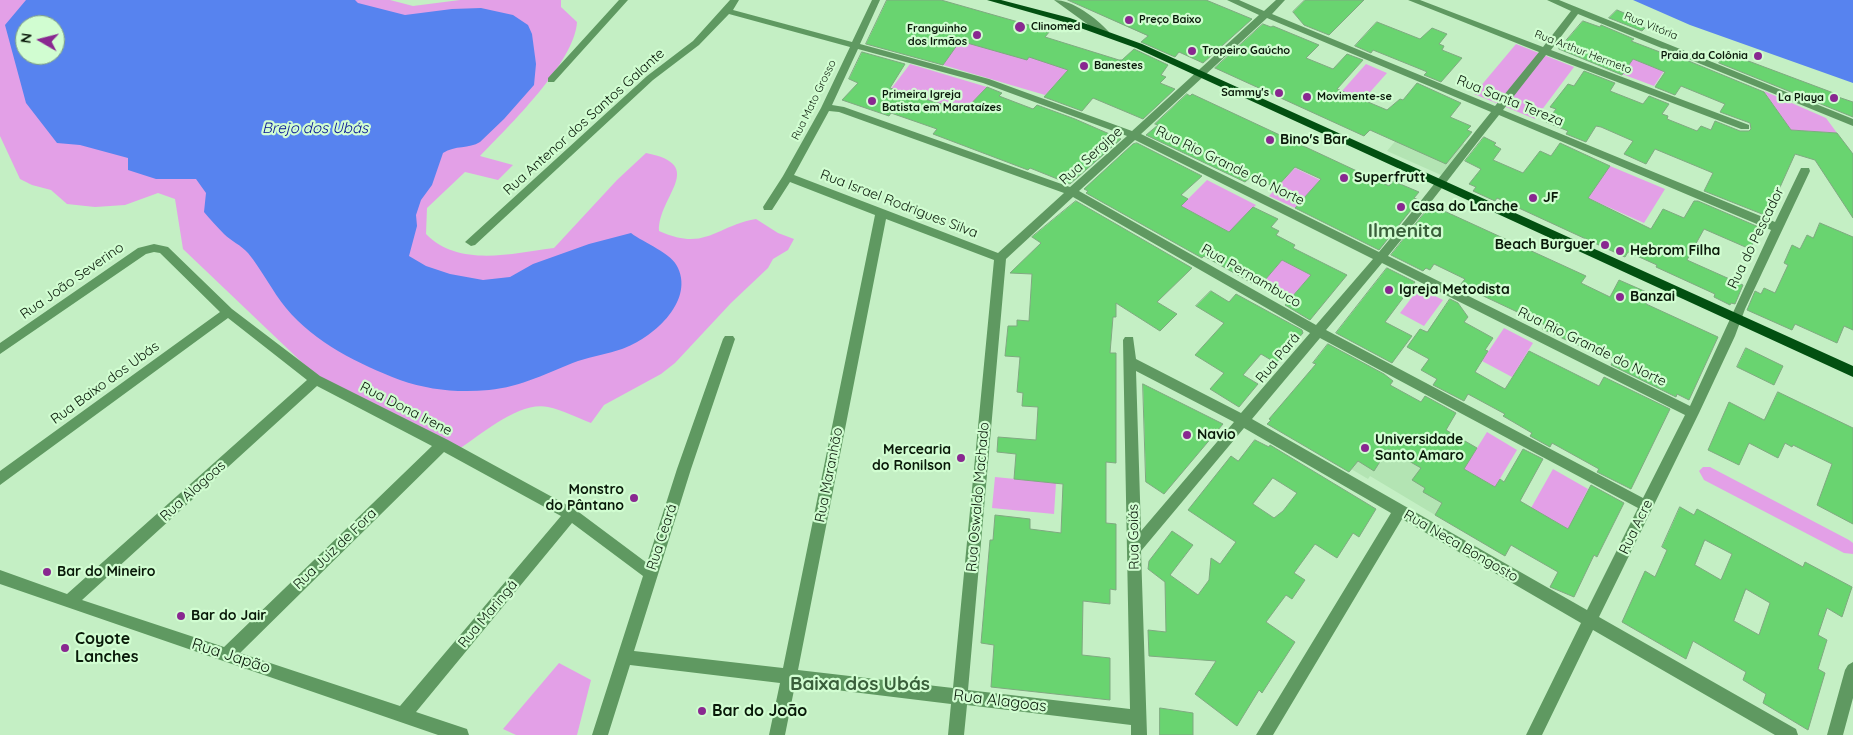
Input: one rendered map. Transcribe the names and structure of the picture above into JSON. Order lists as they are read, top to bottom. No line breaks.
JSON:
{"streets":{"street":["Rua Vitória","Rua Arthur Hermeto","Rua Mato Grosso","Rua Santa Tereza","Rua Antenor dos Santos Galante","Rua Sergipe","Rua Rio Grande do Norte","Rua Israel Rodrigues Silva","Rua do Pescador","Rua Pernambuco","Rua João Severino","Rua Pará","Rua Baixo dos Ubás","Rua Dona Irene","Rua Maranhão","Rua Alagoas","Rua Oswaldo Machado","Rua Acre","Rua Ceará","Rua Goiás","Rua Neca Bongosto","Rua Juiz de Fora","Rua Maringá","Rua Japão"]},"crossings":[["Rua Vitória","Rua Pará"],["Rua Arthur Hermeto","Rua Pará"],["Rua Mato Grosso","Rua Rio Grande do Norte"],["Rua Mato Grosso","Rua Israel Rodrigues Silva"],["Rua Mato Grosso","Rua Pernambuco"],["Rua Santa Tereza","Rua Sergipe"],["Rua Santa Tereza","Rua do Pescador"],["Rua Santa Tereza","Rua Pará"],["Rua Antenor dos Santos Galante","Rua Rio Grande do Norte"],["Rua Sergipe","Rua Rio Grande do Norte"],["Rua Sergipe","Rua Israel Rodrigues Silva"],["Rua Sergipe","Rua Pernambuco"],["Rua Sergipe","Rua Oswaldo Machado"],["Rua Rio Grande do Norte","Rua Pará"],["Rua Rio Grande do Norte","Rua Acre"],["Rua Israel Rodrigues Silva","Rua Maranhão"],["Rua Israel Rodrigues Silva","Rua Oswaldo Machado"],["Rua do Pescador","Rua Acre"],["Rua Pernambuco","Rua Pará"],["Rua Pernambuco","Rua Acre"],["Rua João Severino","Rua Dona Irene"],["Rua Pará","Rua Goiás"],["Rua Pará","Rua Neca Bongosto"],["Rua Baixo dos Ubás","Rua Dona Irene"],["Rua Dona Irene","Rua Alagoas"],["Rua Dona Irene","Rua Ceará"],["Rua Dona Irene","Rua Juiz de Fora"],["Rua Dona Irene","Rua Maringá"],["Rua Maranhão","Rua Alagoas"],["Rua Alagoas","Rua Oswaldo Machado"],["Rua Alagoas","Rua Ceará"],["Rua Alagoas","Rua Goiás"],["Rua Alagoas","Rua Japão"],["Rua Acre","Rua Neca Bongosto"],["Rua Goiás","Rua Neca Bongosto"],["Rua Juiz de Fora","Rua Japão"],["Rua Maringá","Rua Japão"]],"districts":["Ilmenita","Baixa dos Ubás"],"water":["Brejo dos Ubás"],"places":["Preço Baixo","Clinomed","Franguinho dos Irmãos","Tropeiro Gaúcho","Praia da Colônia","Banestes","Sammy's","Movimente-se","La Playa","Primeira Igreja Batista em Marataízes","Bino's Bar","Superfrutt","JF","Casa do Lanche","Beach Burguer","Hebrom Filha","Igreja Metodista","Banzai","Navio","Universidade Santo Amaro","Mercearia do Ronilson","Monstro do Pântano","Bar do Mineiro","Bar do Jair","Coyote Lanches","Bar do João"],"north":"left"}
